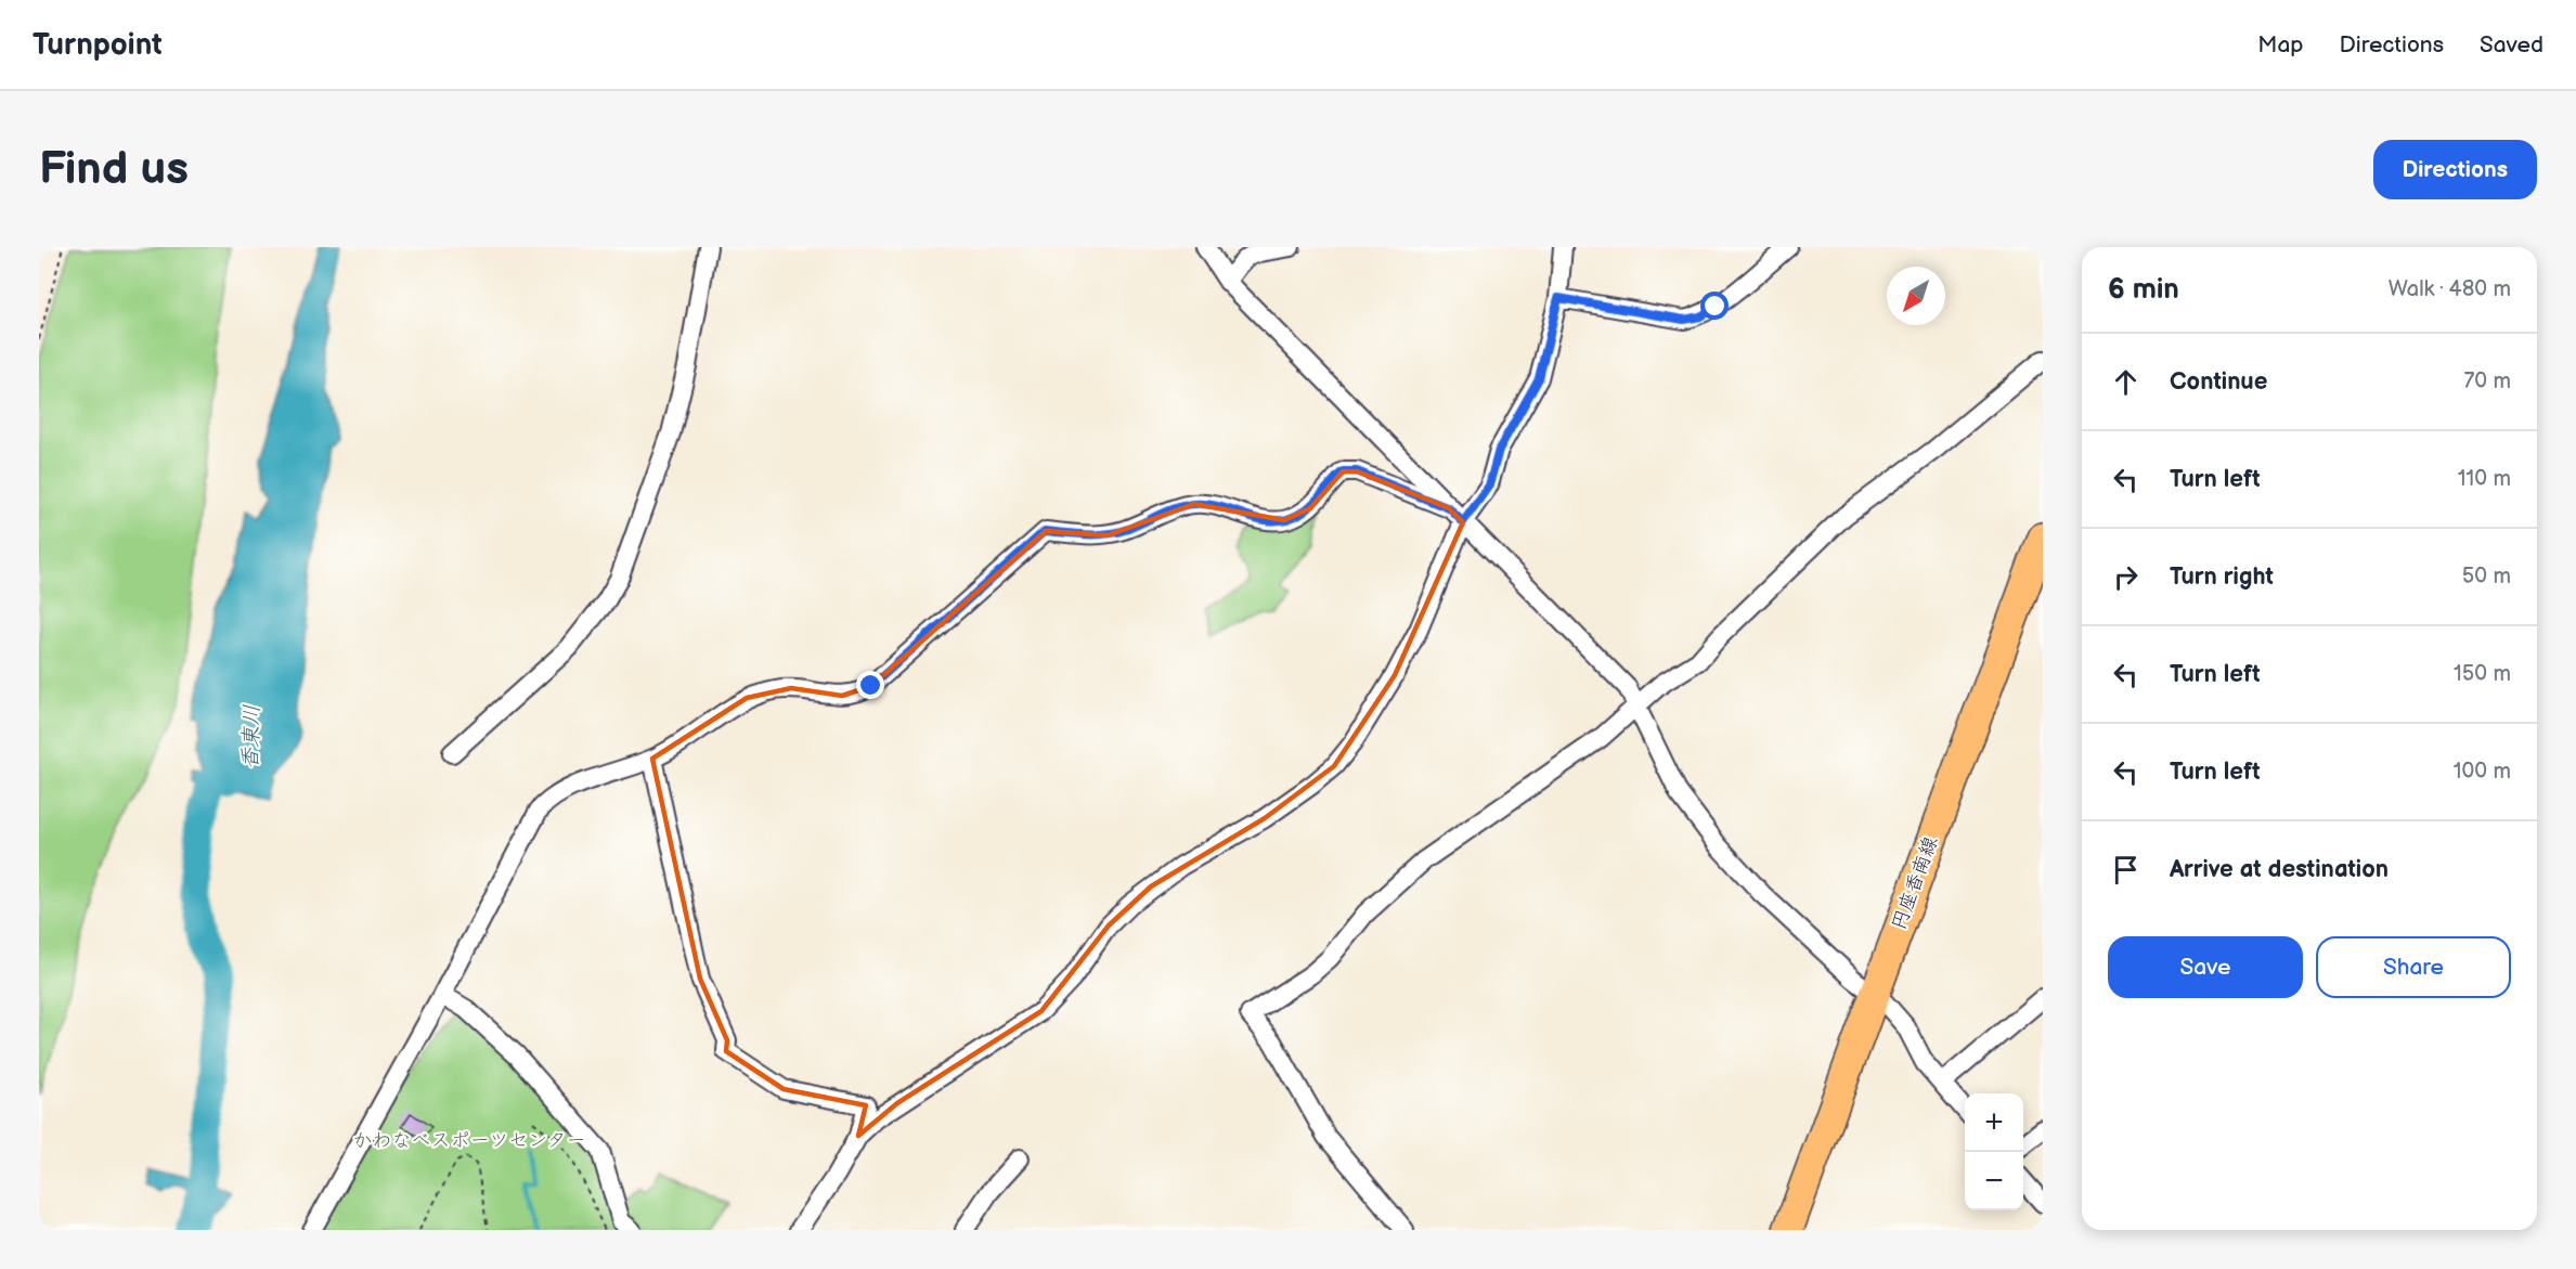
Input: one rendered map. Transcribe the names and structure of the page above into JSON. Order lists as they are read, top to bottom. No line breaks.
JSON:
{"streets":{"main road":["円座香南線"]},"water":["香東川"],"parks":["かわなべスポーツセンター"],"north":"bottom left","page":{"header":"Turnpoint","nav":["Map","Directions","Saved"],"buttons":["Directions",["Save","Share"]],"title":"Find us","heading":["6 min","Walk · 480 m"],"list":[["Continue","70 m"],["Turn left","110 m"],["Turn right","50 m"],["Turn left","150 m"],["Turn left","100 m"],"Arrive at destination"],"map_buttons":["+","−"]}}
